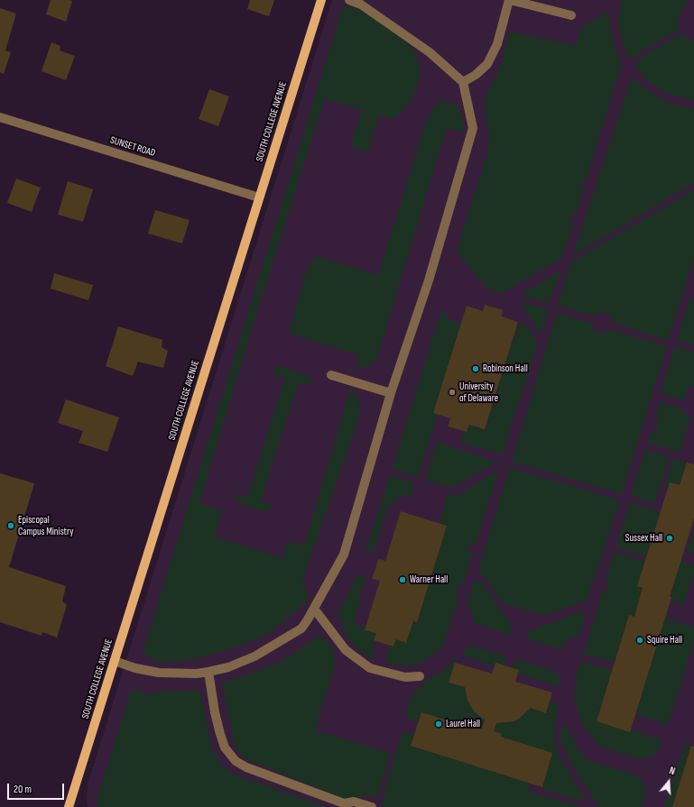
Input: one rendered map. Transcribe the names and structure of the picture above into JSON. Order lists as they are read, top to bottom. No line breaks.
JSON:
{"streets":{"main road":["SOUTH COLLEGE AVENUE"],"street":["SUNSET ROAD"]},"crossings":[["SOUTH COLLEGE AVENUE","SUNSET ROAD"]],"places":["Robinson Hall","University of Delaware","Episcopal Campus Ministry","Sussex Hall","Warner Hall","Squire Hall","Laurel Hall"],"scale_bar":"20 m","north":"top"}
